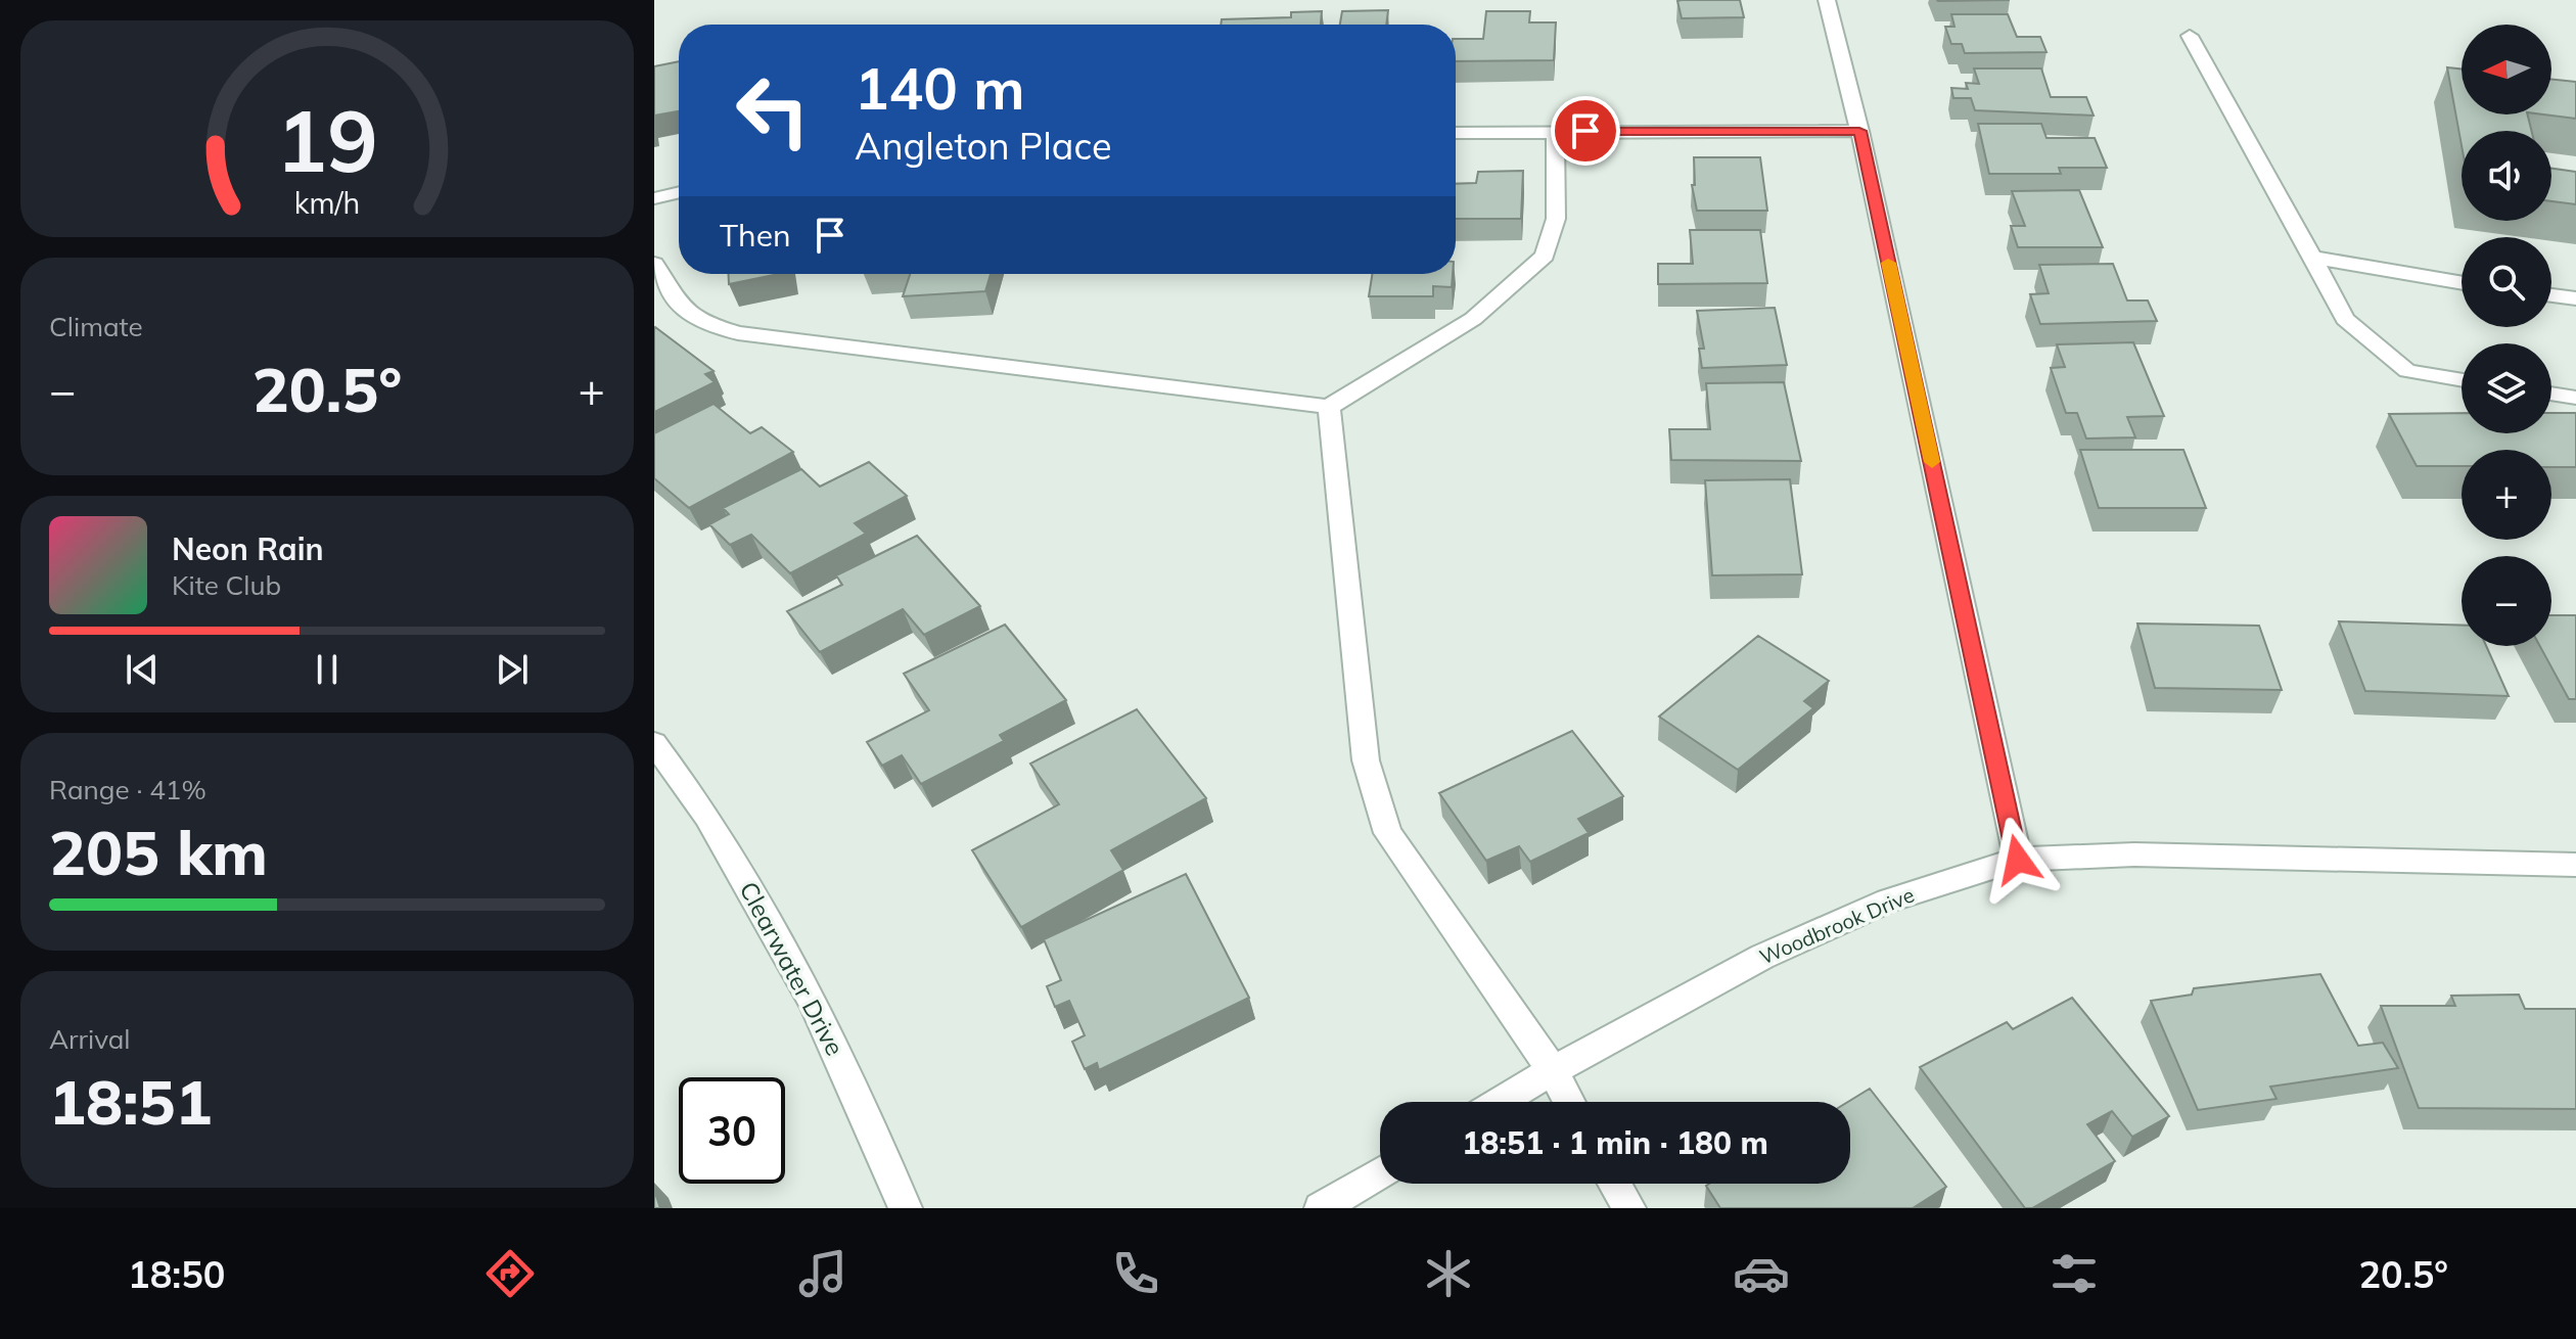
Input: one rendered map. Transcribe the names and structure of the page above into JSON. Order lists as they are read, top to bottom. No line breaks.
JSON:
{"streets":{"street":["Woodbrook Drive","Clearwater Drive"]},"north":"left","page":{"map_buttons":["+","−"],"turn":["140 m","Angleton Place"],"then":"Then","tile":["Climate",["Range · 41%","205 km"],["Arrival","18:51"]],"heat":["−","20.5°","+"],"song":["Neon Rain","Kite Club"],"limit":"30","trip":"18:51 · 1 min · 180 m","tabs":["18:50","20.5°"],"gauge":["19","km/h"]}}
